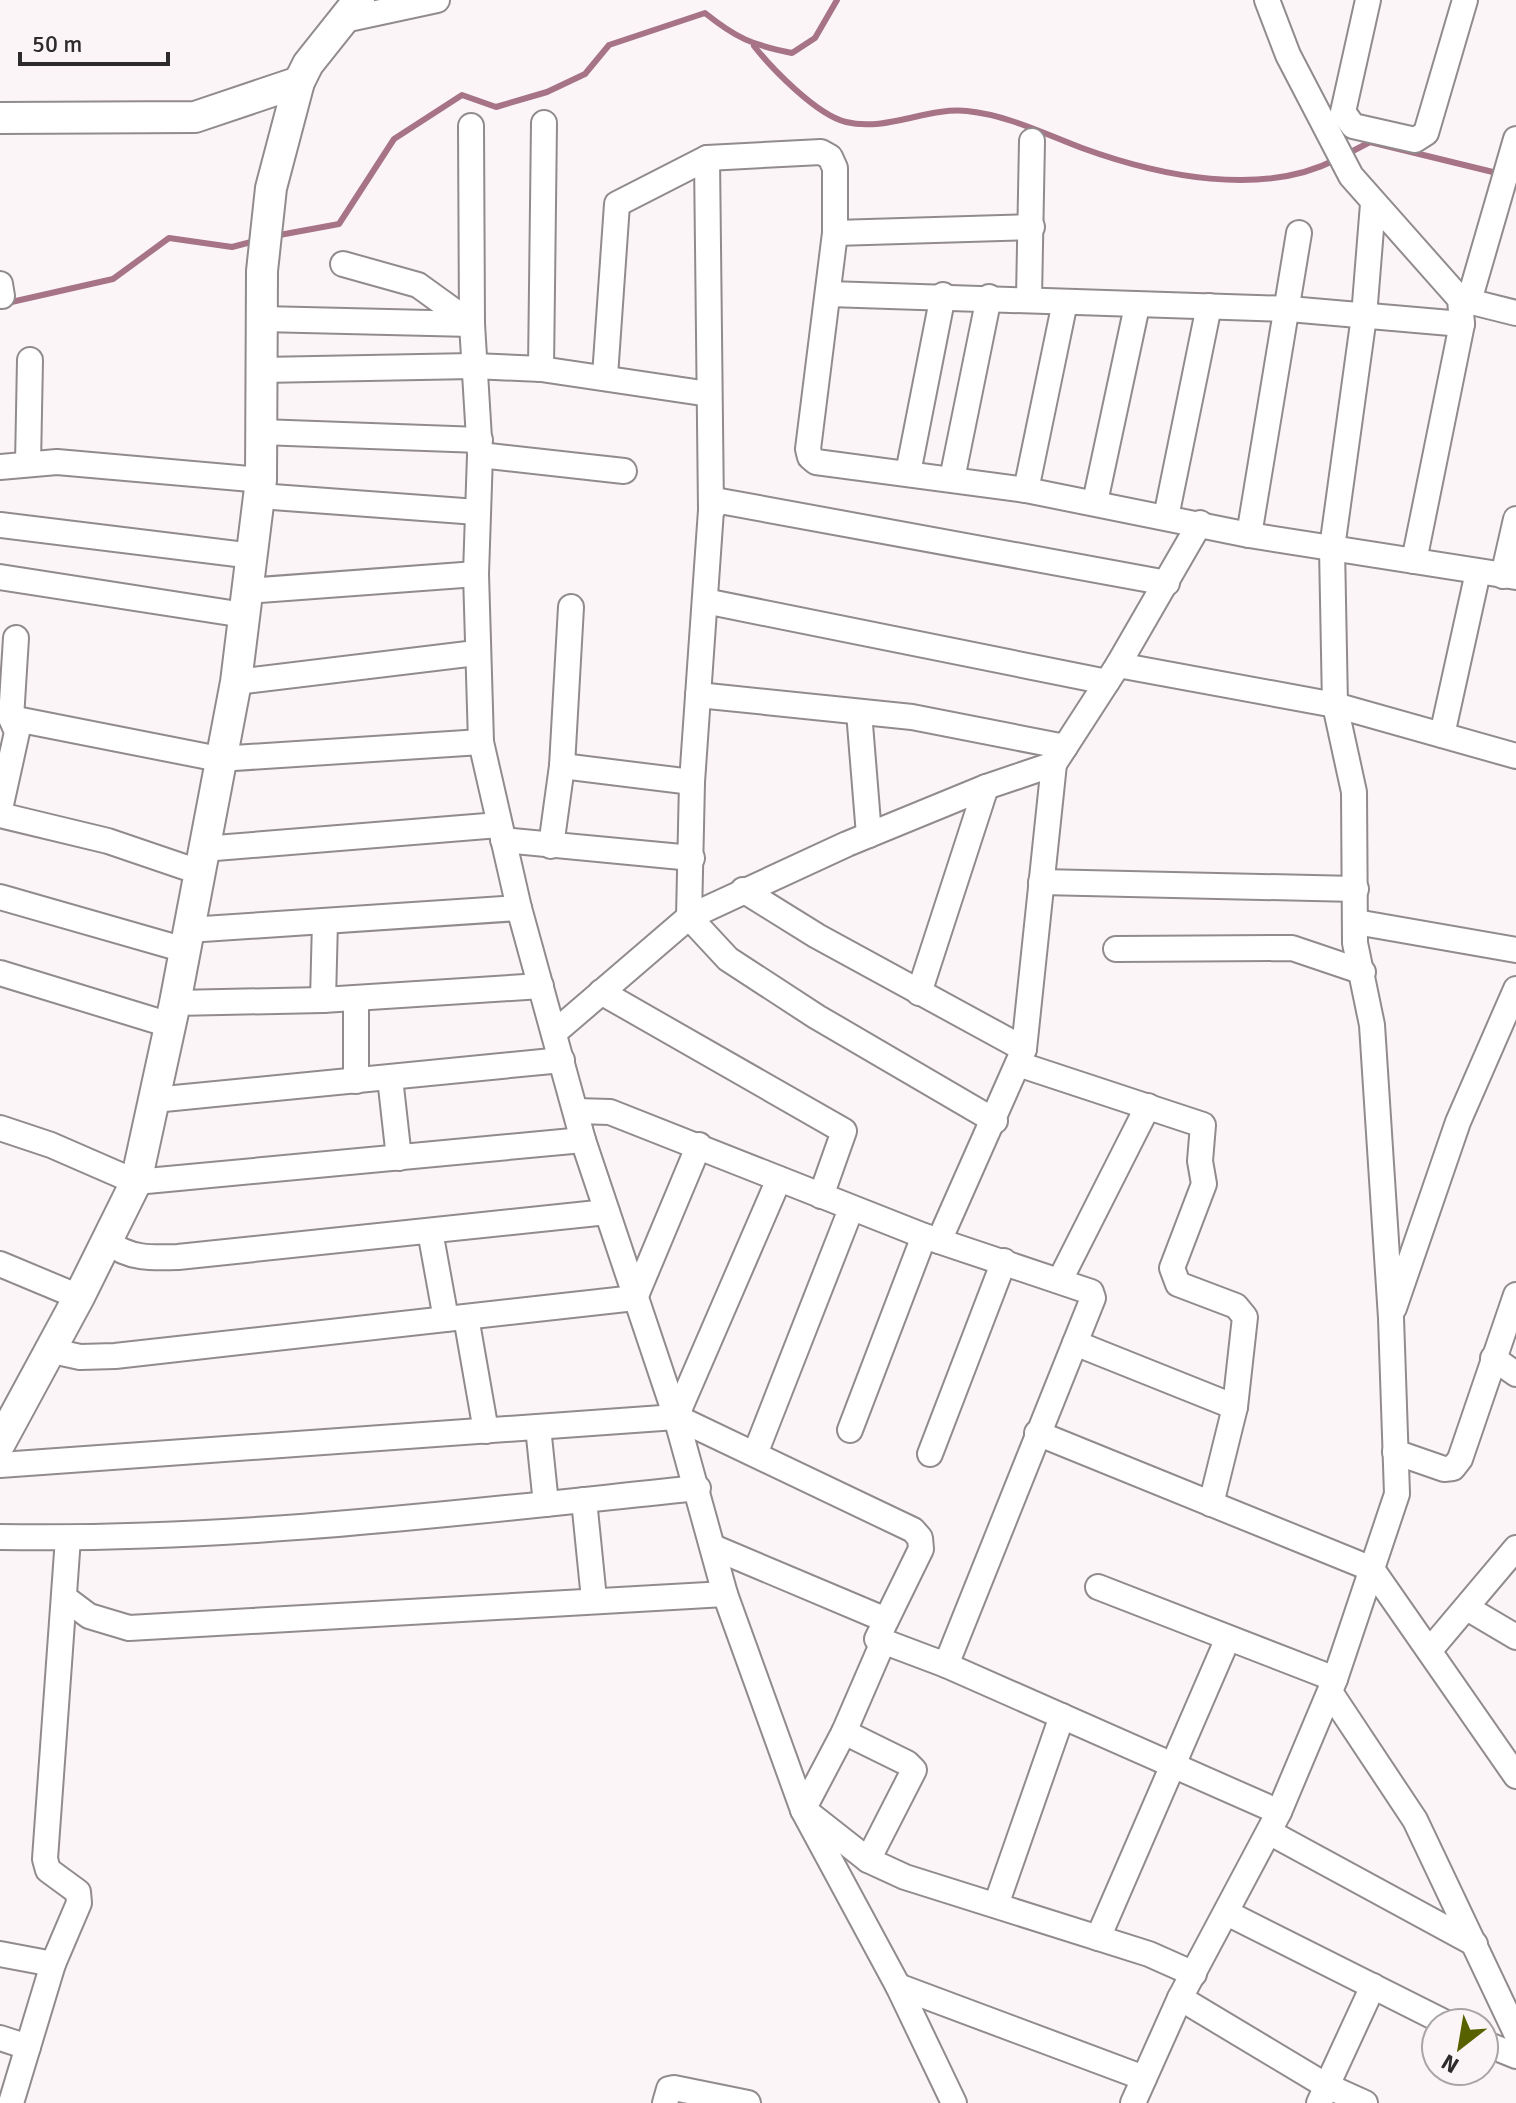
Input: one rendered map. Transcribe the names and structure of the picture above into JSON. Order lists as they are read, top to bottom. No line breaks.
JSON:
{"scale_bar":"50 m","north":"bottom left"}
